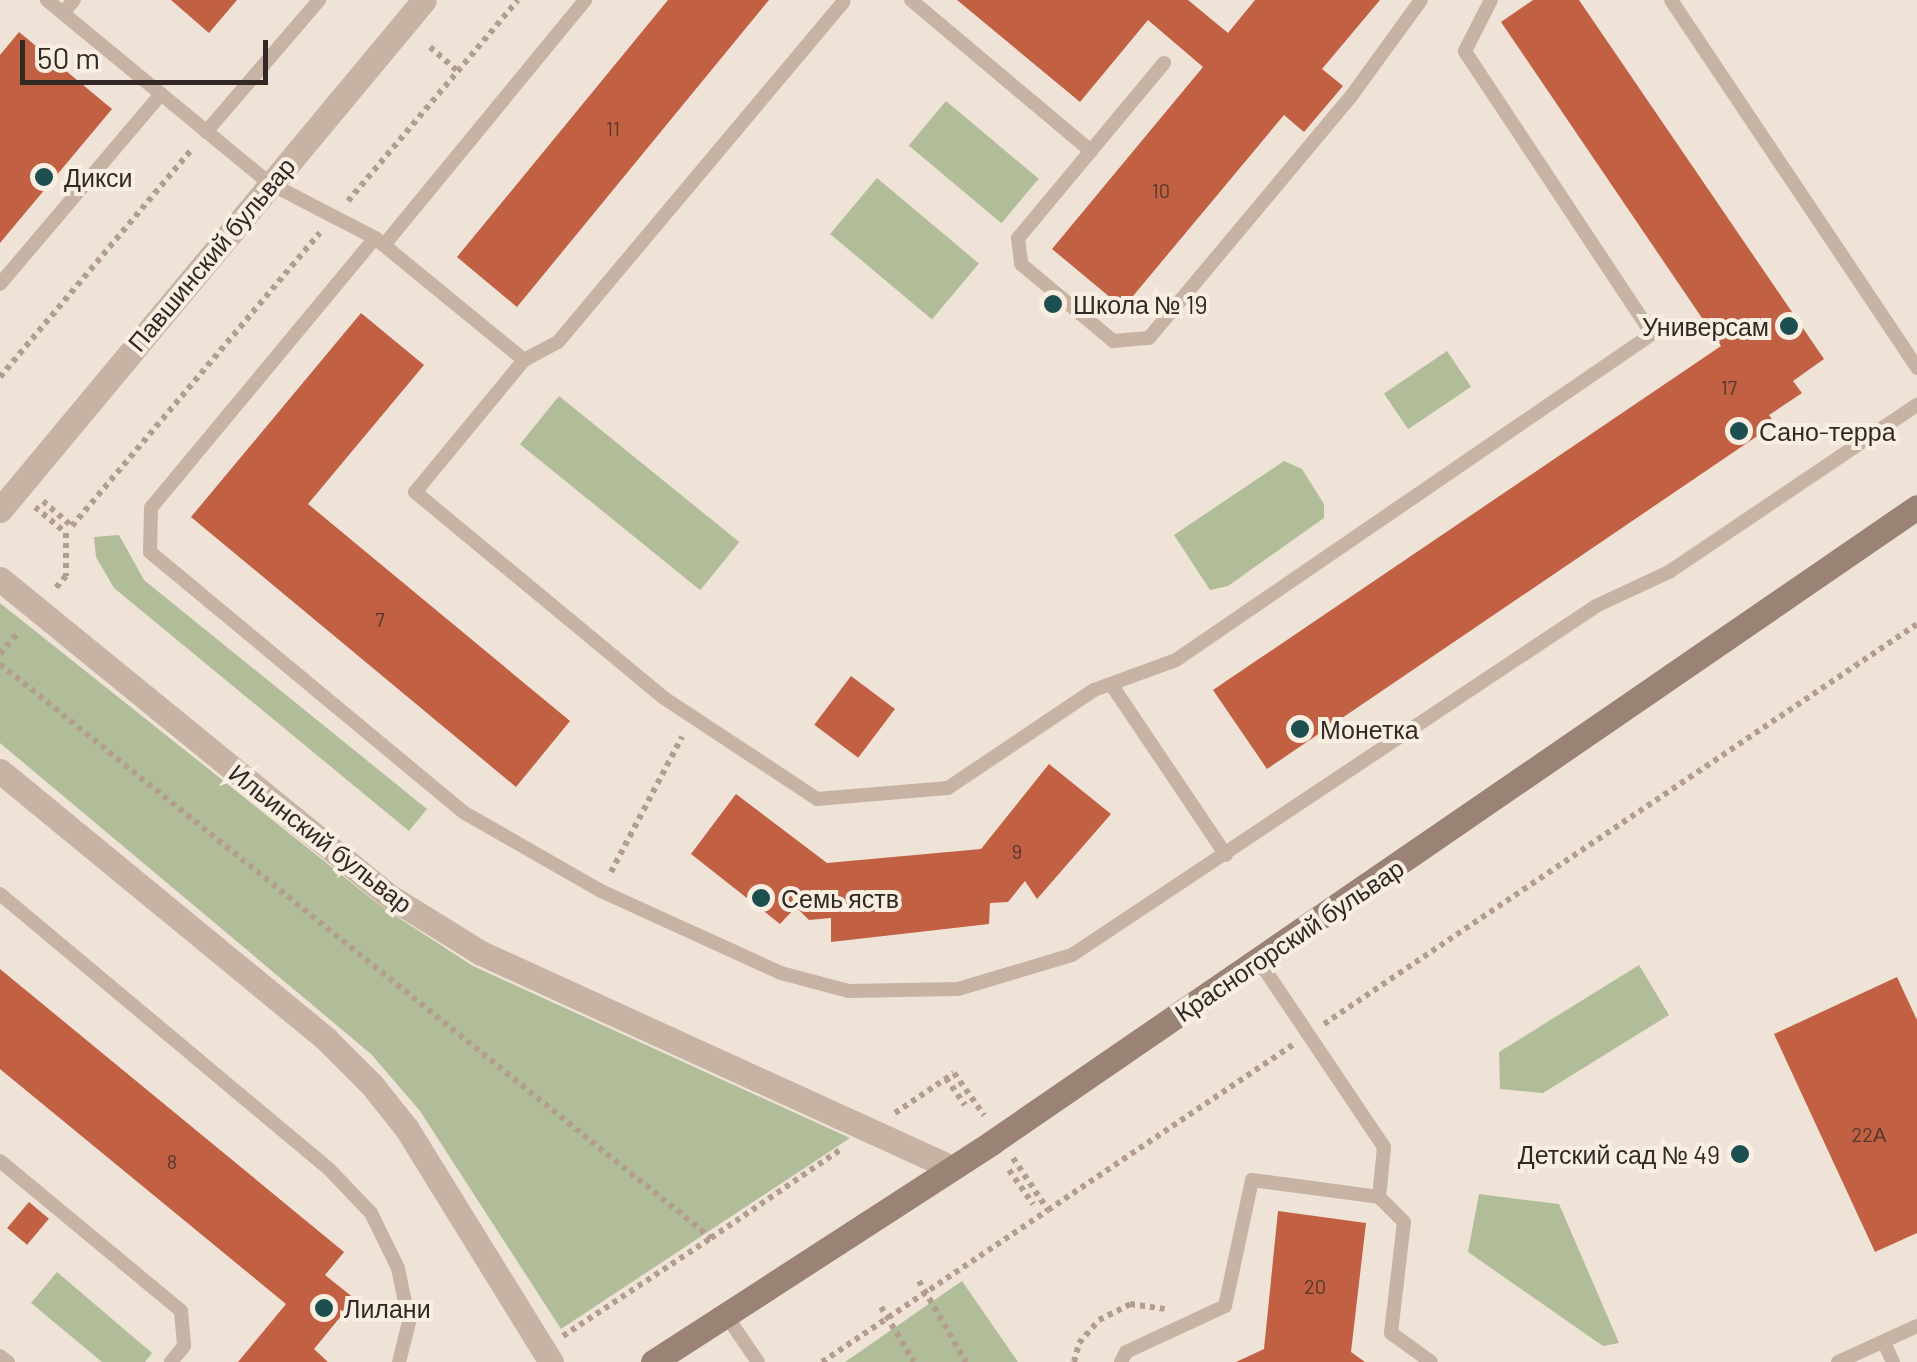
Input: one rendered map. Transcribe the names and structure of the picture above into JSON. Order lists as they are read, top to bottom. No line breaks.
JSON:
{"streets":{"main road":["Красногорский бульвар"],"street":["Павшинский бульвар","Ильинский бульвар"]},"crossings":[["Ильинский бульвар","Красногорский бульвар"]],"places":["Дикси","Школа № 19","Универсам","Сано-терра","Монетка","Семь яств","Детский сад № 49","Лилани"],"house_numbers":["11","10","17","7","9","22А","8","20"],"scale_bar":"50 m"}
